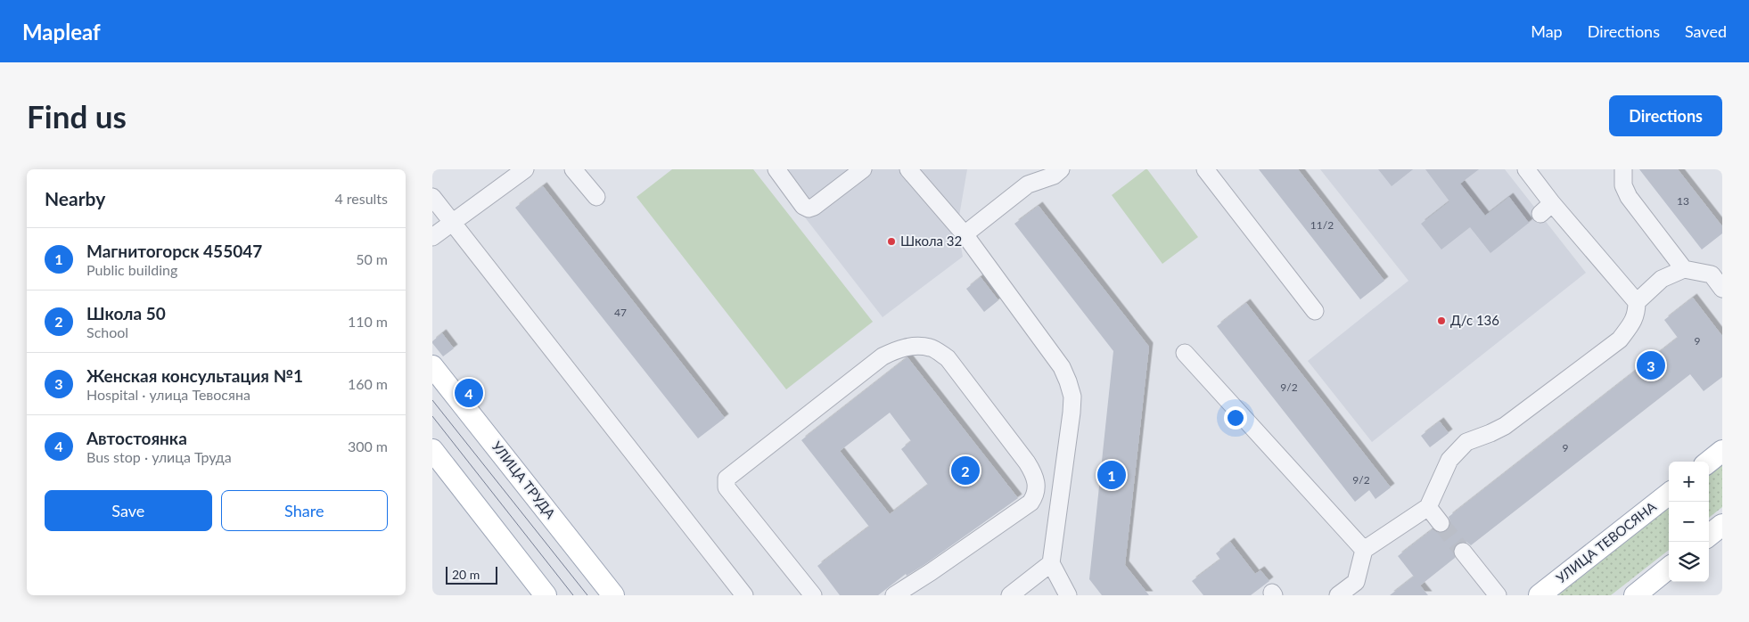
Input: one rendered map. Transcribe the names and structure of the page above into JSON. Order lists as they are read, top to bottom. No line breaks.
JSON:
{"streets":{"main road":["УЛИЦА ТРУДА","УЛИЦА ТЕВОСЯНА"]},"places":["Школа 32","Д/с 136"],"house_numbers":["13","11/2","47","9","9/2","9","9/2"],"scale_bar":"20 m","page":{"header":"Mapleaf","nav":["Map","Directions","Saved"],"buttons":["Directions",["Save","Share"]],"title":"Find us","heading":["Nearby","4 results"],"list":[{"mark":"1","name":"Магнитогорск 455047","note":"Public building","value":"50 m"},{"mark":"2","name":"Школа 50","note":"School","value":"110 m"},{"mark":"3","name":"Женская консультация №1","note":"Hospital · улица Тевосяна","value":"160 m"},{"mark":"4","name":"Автостоянка","note":"Bus stop · улица Труда","value":"300 m"}],"pins":["3","4","2","1"],"map_buttons":["+","−"],"scale":"20 m"}}
